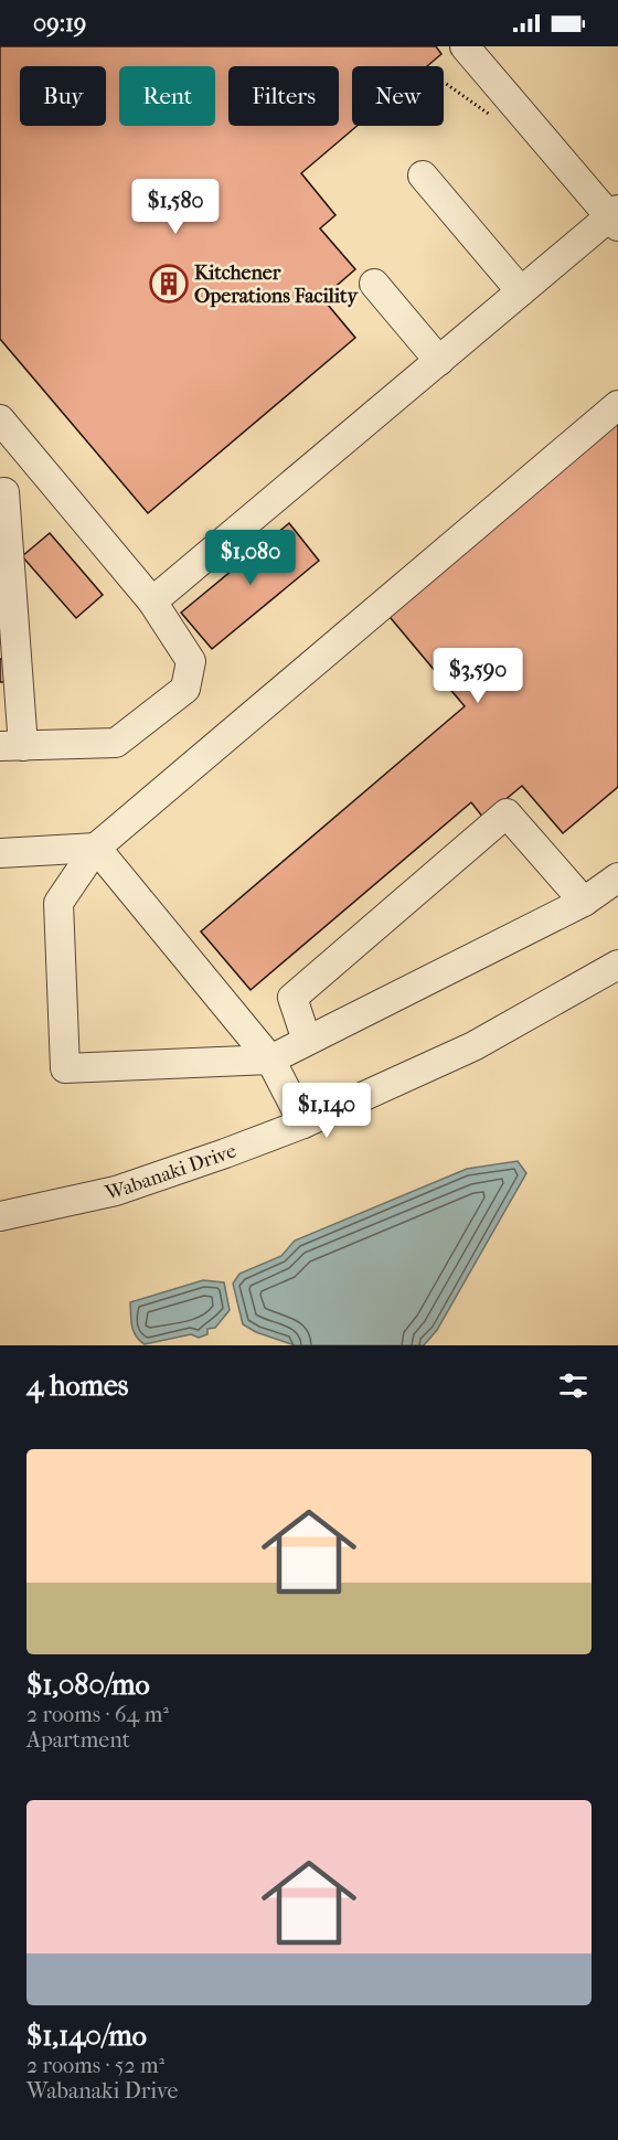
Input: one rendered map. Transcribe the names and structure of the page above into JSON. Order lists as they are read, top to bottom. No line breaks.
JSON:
{"streets":{"street":["Wabanaki Drive"]},"places":{"building":["Kitchener Operations Facility"]},"page":{"status":"09:19","chip":["Buy","Rent","Filters","New"],"price":["$1,580","$1,080","$3,590","$1,140"],"heading":"4 homes","list":[{"name":"$1,080/mo","note":"2 rooms · 64 m² · Apartment"},{"name":"$1,140/mo","note":"2 rooms · 52 m² · Wabanaki Drive"}]}}
